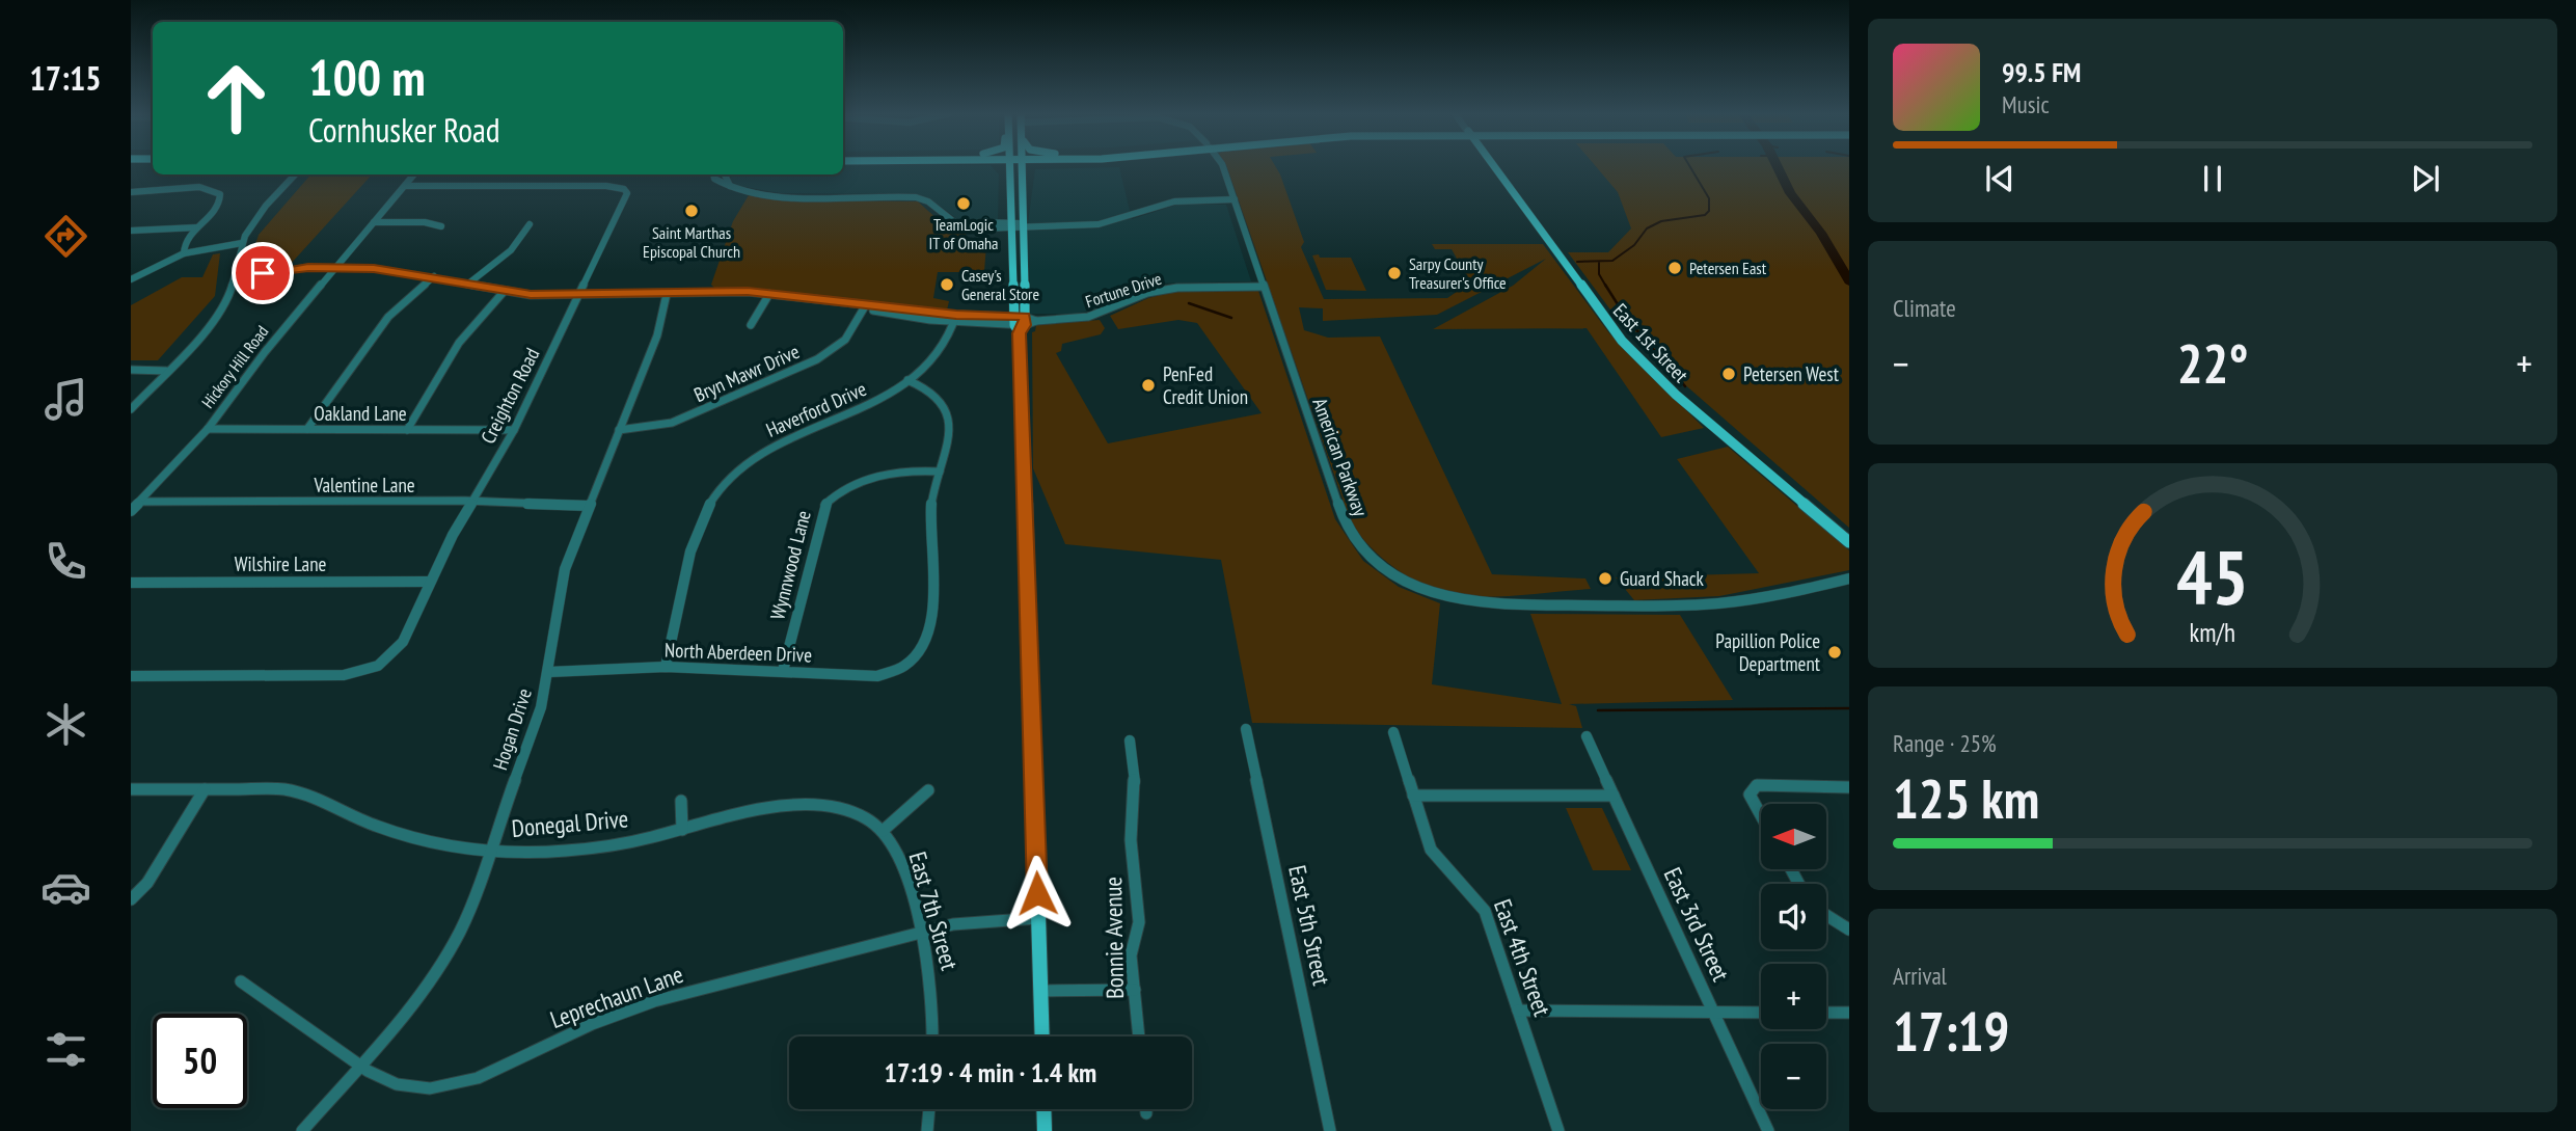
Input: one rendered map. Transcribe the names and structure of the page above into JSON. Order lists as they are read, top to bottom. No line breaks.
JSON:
{"streets":{"main road":["East 1st Street"],"street":["Fortune Drive","Hickory Hill Road","Bryn Mawr Drive","Creighton Road","Haverford Drive","Oakland Lane","American Parkway","Valentine Lane","Wilshire Lane","Wynnwood Lane","North Aberdeen Drive","Hogan Drive","Donegal Drive","East 7th Street","East 3rd Street","East 5th Street","Bonnie Avenue","East 4th Street","Leprechaun Lane"]},"crossings":[["Fortune Drive","American Parkway"],["Hickory Hill Road","Oakland Lane"],["Hickory Hill Road","Valentine Lane"],["Bryn Mawr Drive","Hogan Drive"],["Creighton Road","Oakland Lane"],["Creighton Road","Valentine Lane"],["Creighton Road","Wilshire Lane"],["Haverford Drive","North Aberdeen Drive"],["Valentine Lane","Hogan Drive"],["Wynnwood Lane","North Aberdeen Drive"],["North Aberdeen Drive","Hogan Drive"],["Hogan Drive","Donegal Drive"],["Hogan Drive","Leprechaun Lane"],["Donegal Drive","East 7th Street"],["East 7th Street","Leprechaun Lane"]],"places":["TeamLogic IT of Omaha","Saint Marthas Episcopal Church","Petersen East","Sarpy County Treasurer's Office","Casey's General Store","Petersen West","PenFed Credit Union","Guard Shack","Papillion Police Department"],"north":"left","page":{"tabs":"17:15","turn":["100 m","Cornhusker Road"],"song":["99.5 FM","Music"],"tile":["Climate",["Range · 25%","125 km"],["Arrival","17:19"]],"heat":["−","22°","+"],"map_buttons":["+","−"],"limit":"50","trip":"17:19 · 4 min · 1.4 km","gauge":["45","km/h"]}}
